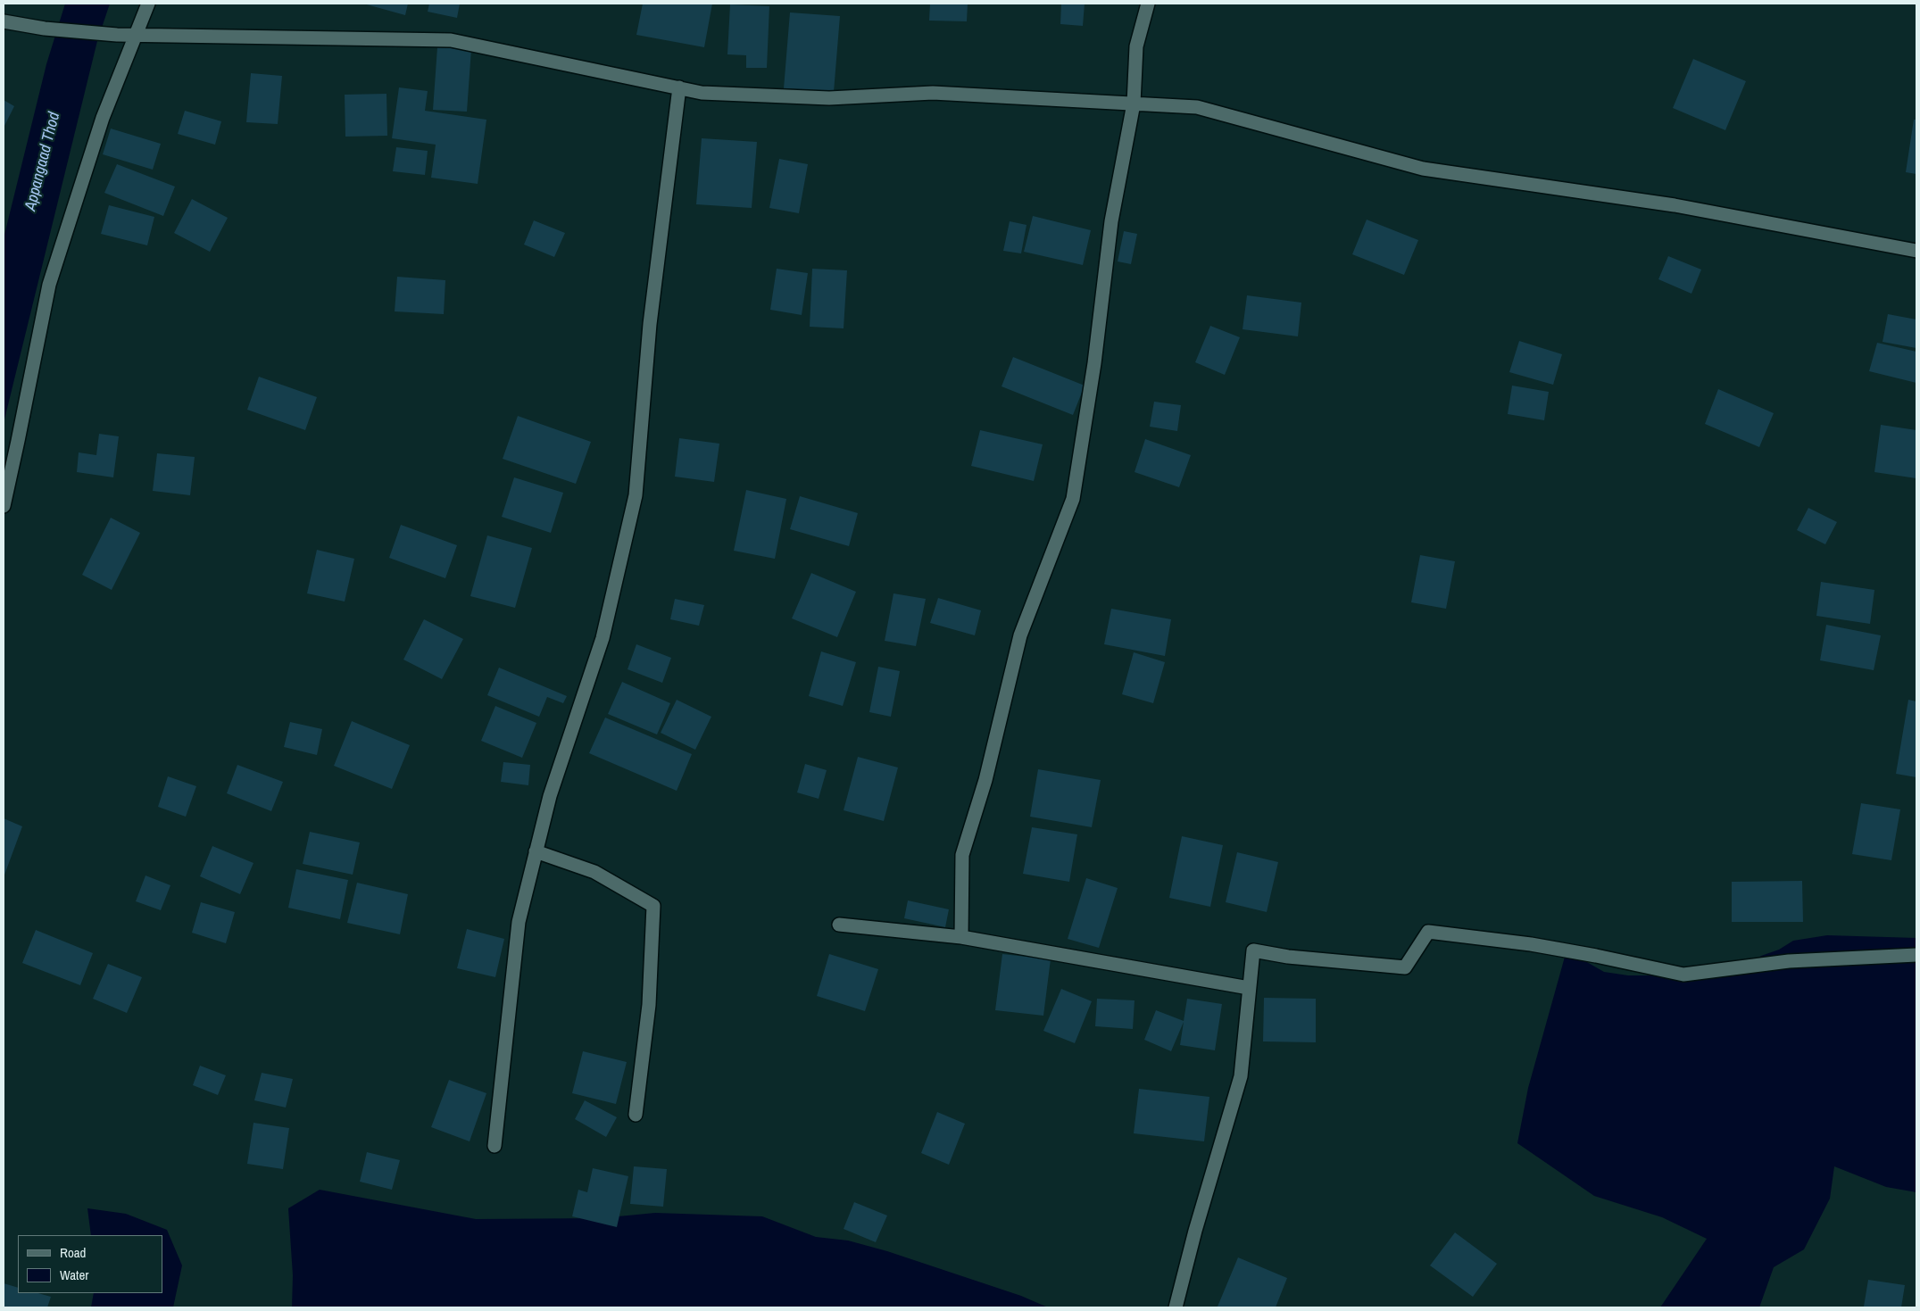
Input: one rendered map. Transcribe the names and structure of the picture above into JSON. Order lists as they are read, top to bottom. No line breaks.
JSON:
{"water":["Appangaad Thod"],"legend":["Road","Water"]}
